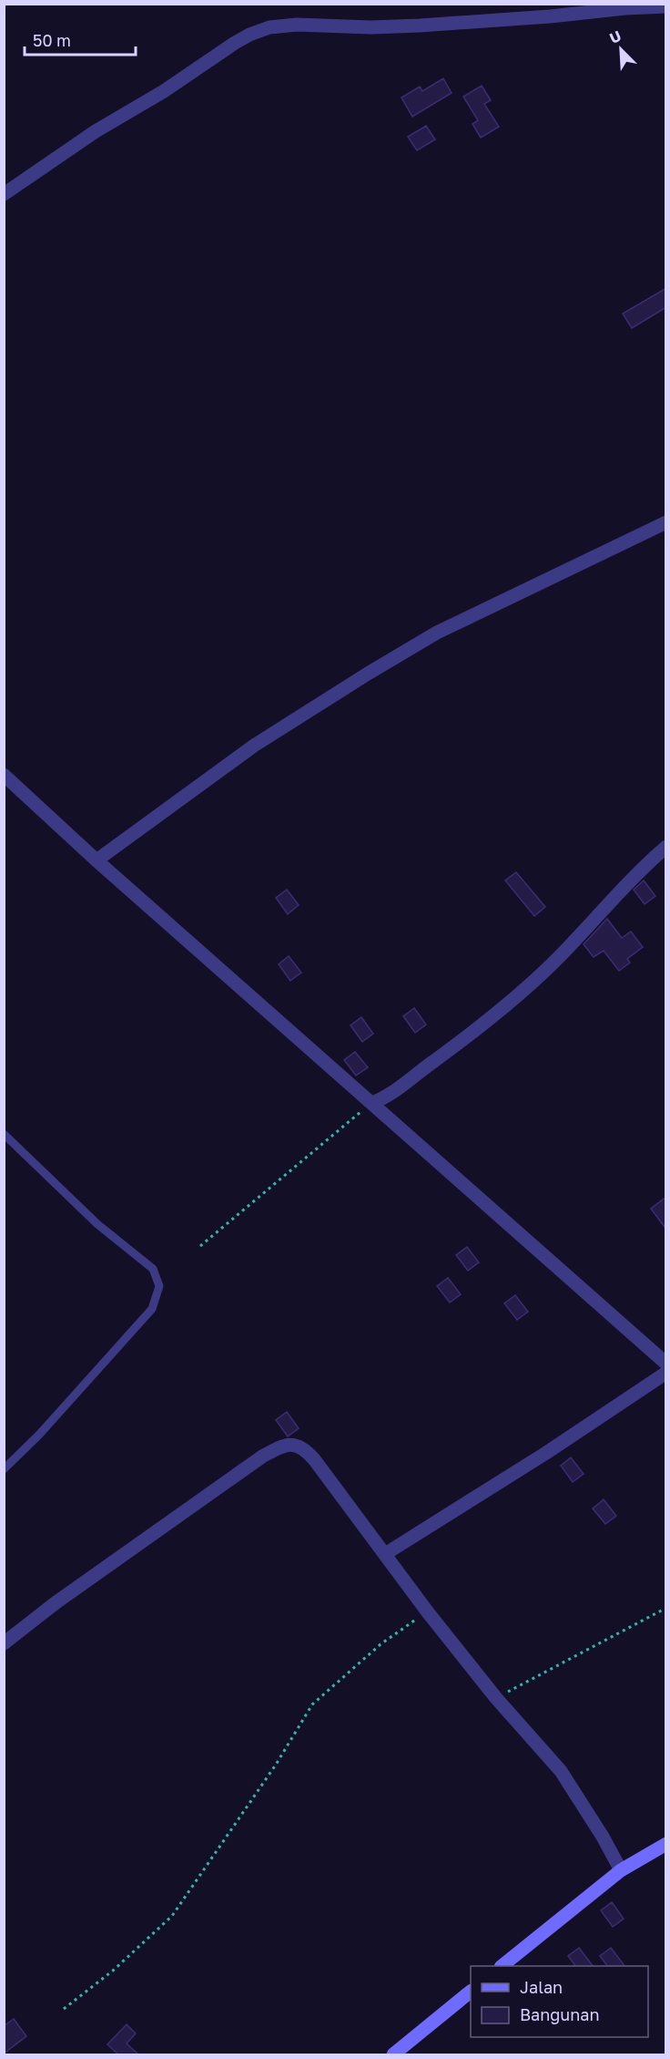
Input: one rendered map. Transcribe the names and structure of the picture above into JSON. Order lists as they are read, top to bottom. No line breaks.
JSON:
{"legend":["Jalan","Bangunan"],"scale_bar":"50 m","north":"top left"}
